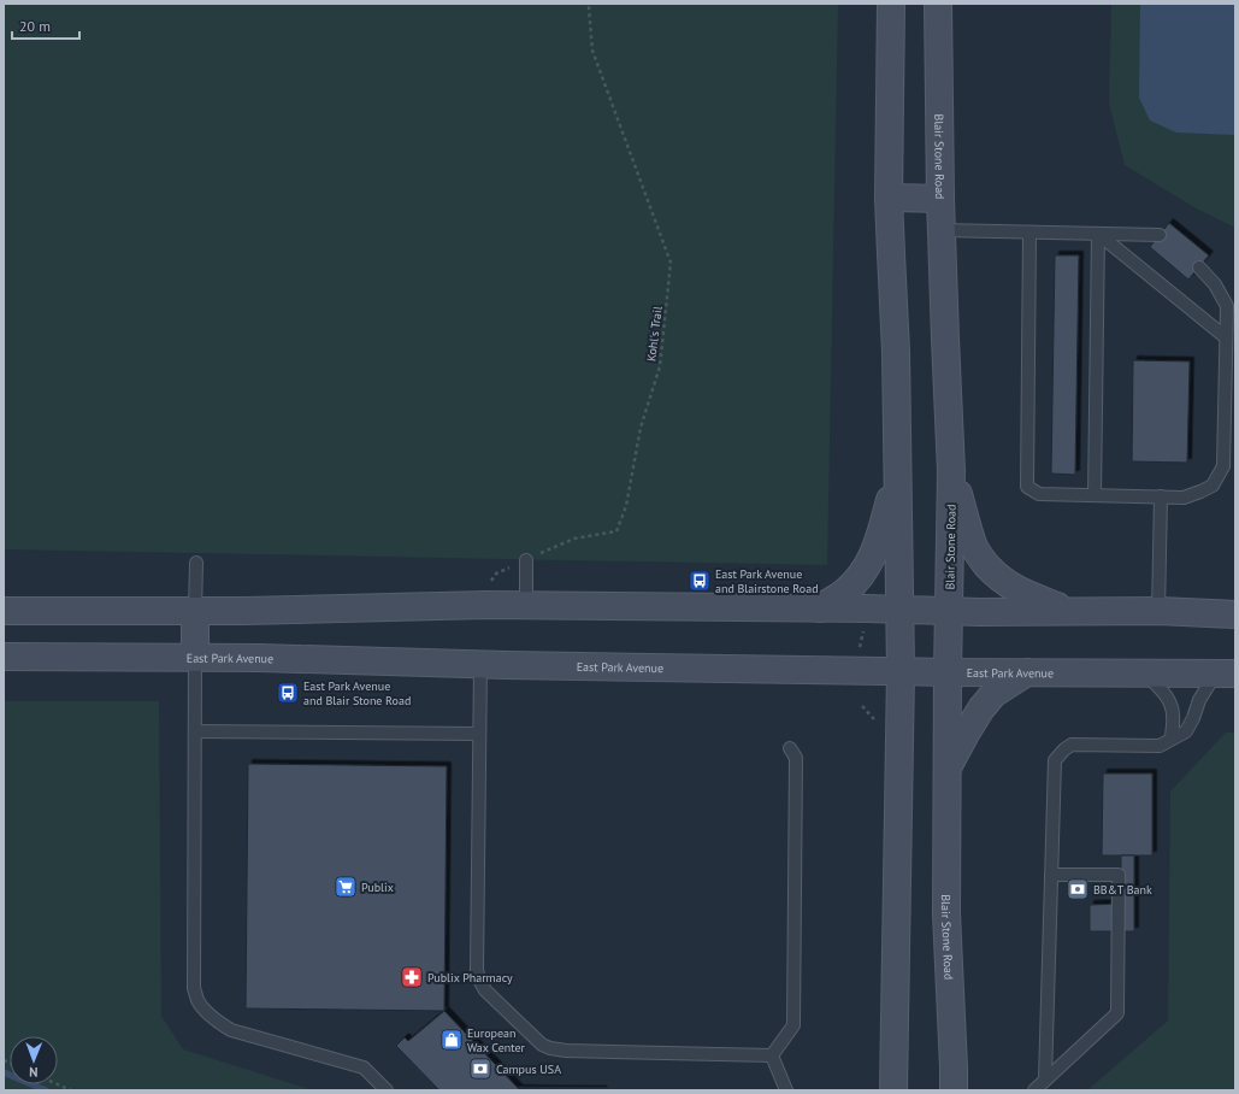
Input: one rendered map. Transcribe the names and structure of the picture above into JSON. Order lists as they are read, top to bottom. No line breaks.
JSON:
{"streets":{"main road":["Blair Stone Road","East Park Avenue"],"path":["Kohl's Trail"]},"crossings":[["Blair Stone Road","East Park Avenue"]],"places":{"bus stop":["East Park Avenue and Blairstone Road","East Park Avenue and Blair Stone Road"],"supermarket":["Publix"],"bank":["BB&T Bank","Campus USA"],"pharmacy":["Publix Pharmacy"],"shop":["European Wax Center"]},"scale_bar":"20 m","north":"bottom"}
